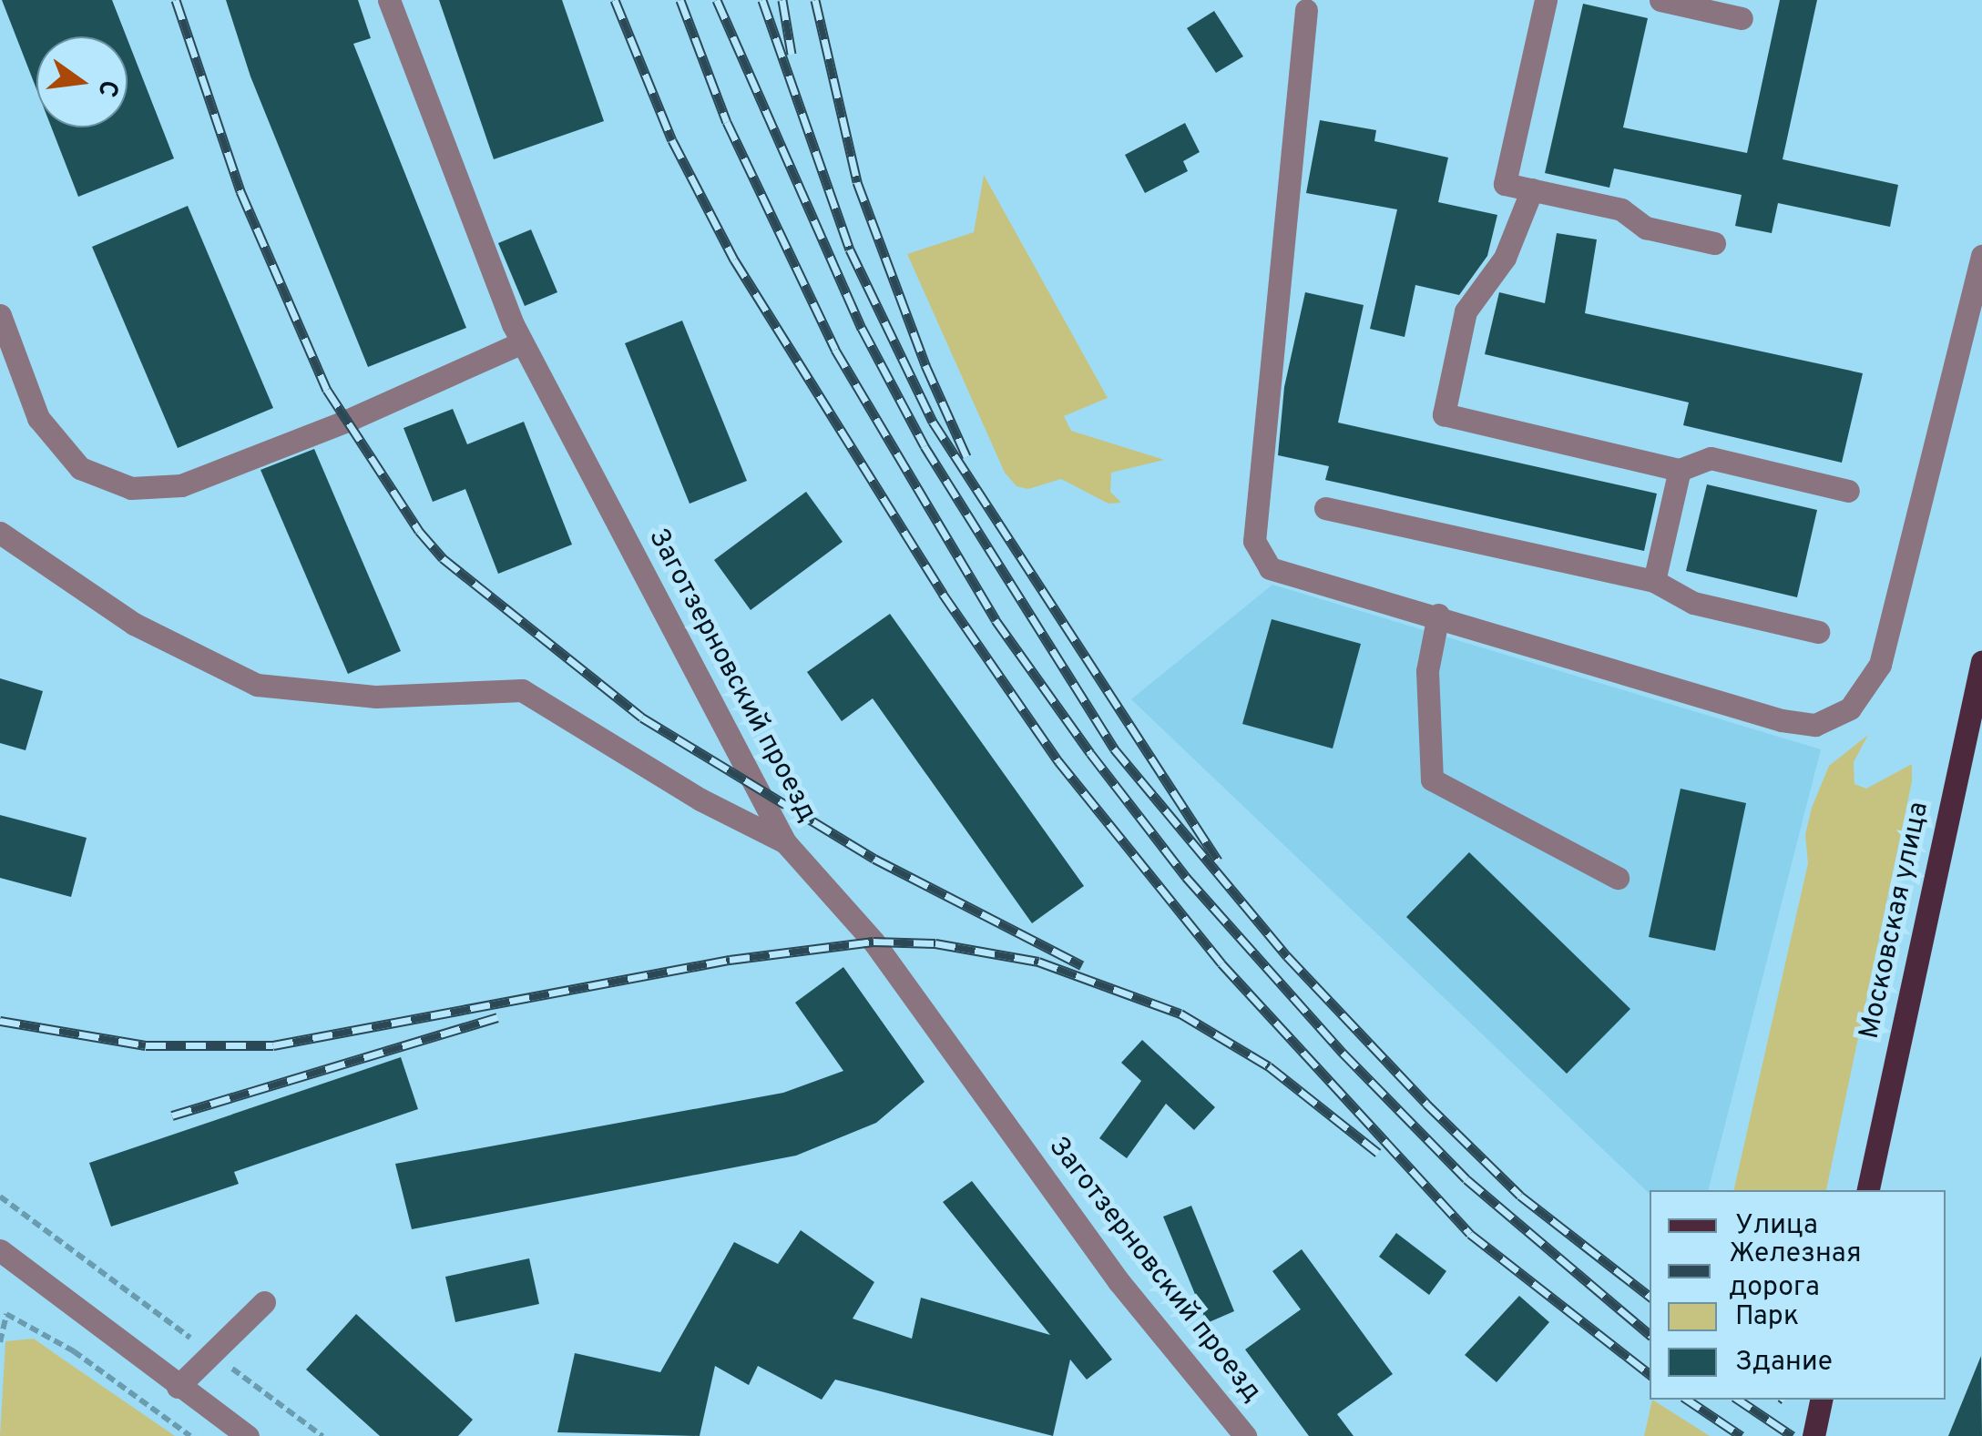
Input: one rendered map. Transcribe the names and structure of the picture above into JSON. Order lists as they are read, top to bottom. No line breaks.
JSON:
{"streets":{"main road":["Московская улица"],"street":["Заготзерновский проезд"]},"legend":["Улица","Железная дорога","Парк","Здание"],"north":"right"}
